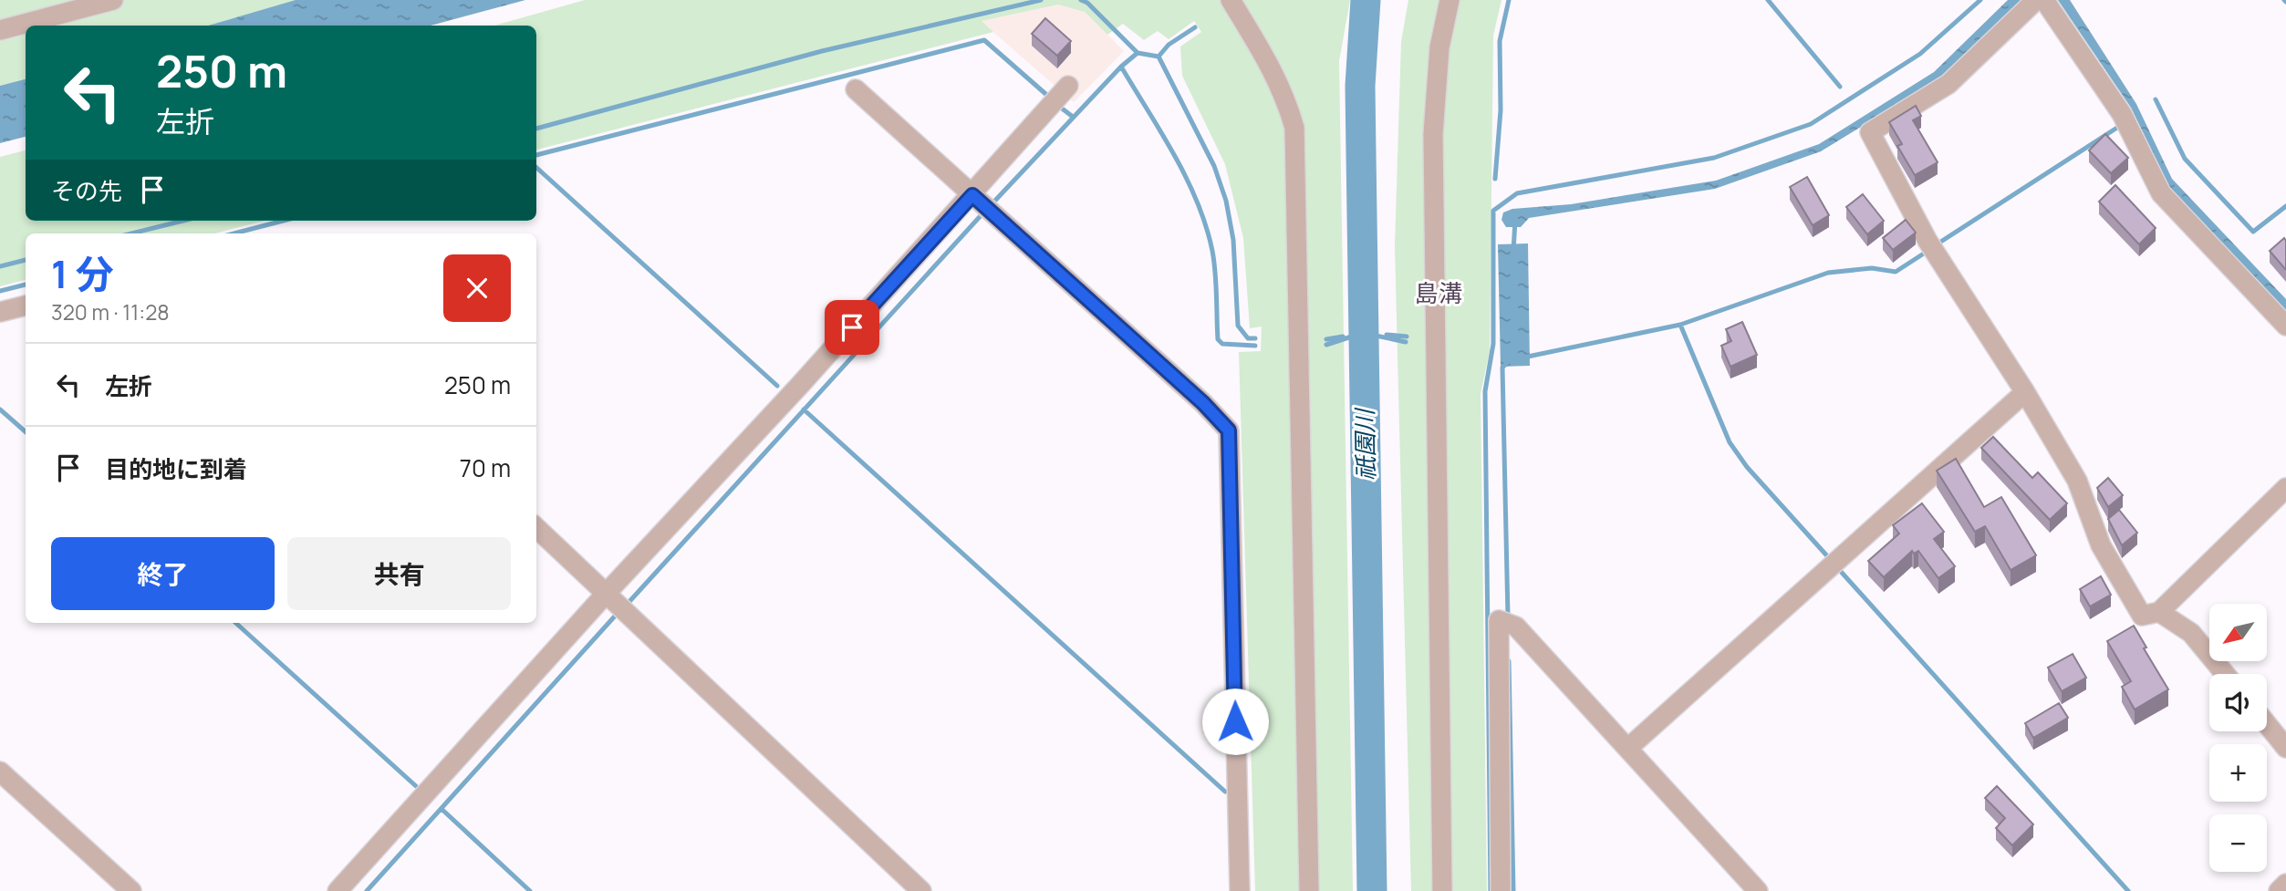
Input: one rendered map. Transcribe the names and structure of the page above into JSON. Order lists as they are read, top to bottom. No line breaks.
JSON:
{"districts":["島溝"],"water":["祇園川"],"north":"bottom left","page":{"turn":["250 m","左折"],"then":"その先","heading":["1 分","320 m · 11:28"],"list":[{"name":"左折","value":"250 m"},{"name":"目的地に到着","value":"70 m"}],"buttons":["終了","共有"],"map_buttons":["+","−"]}}
